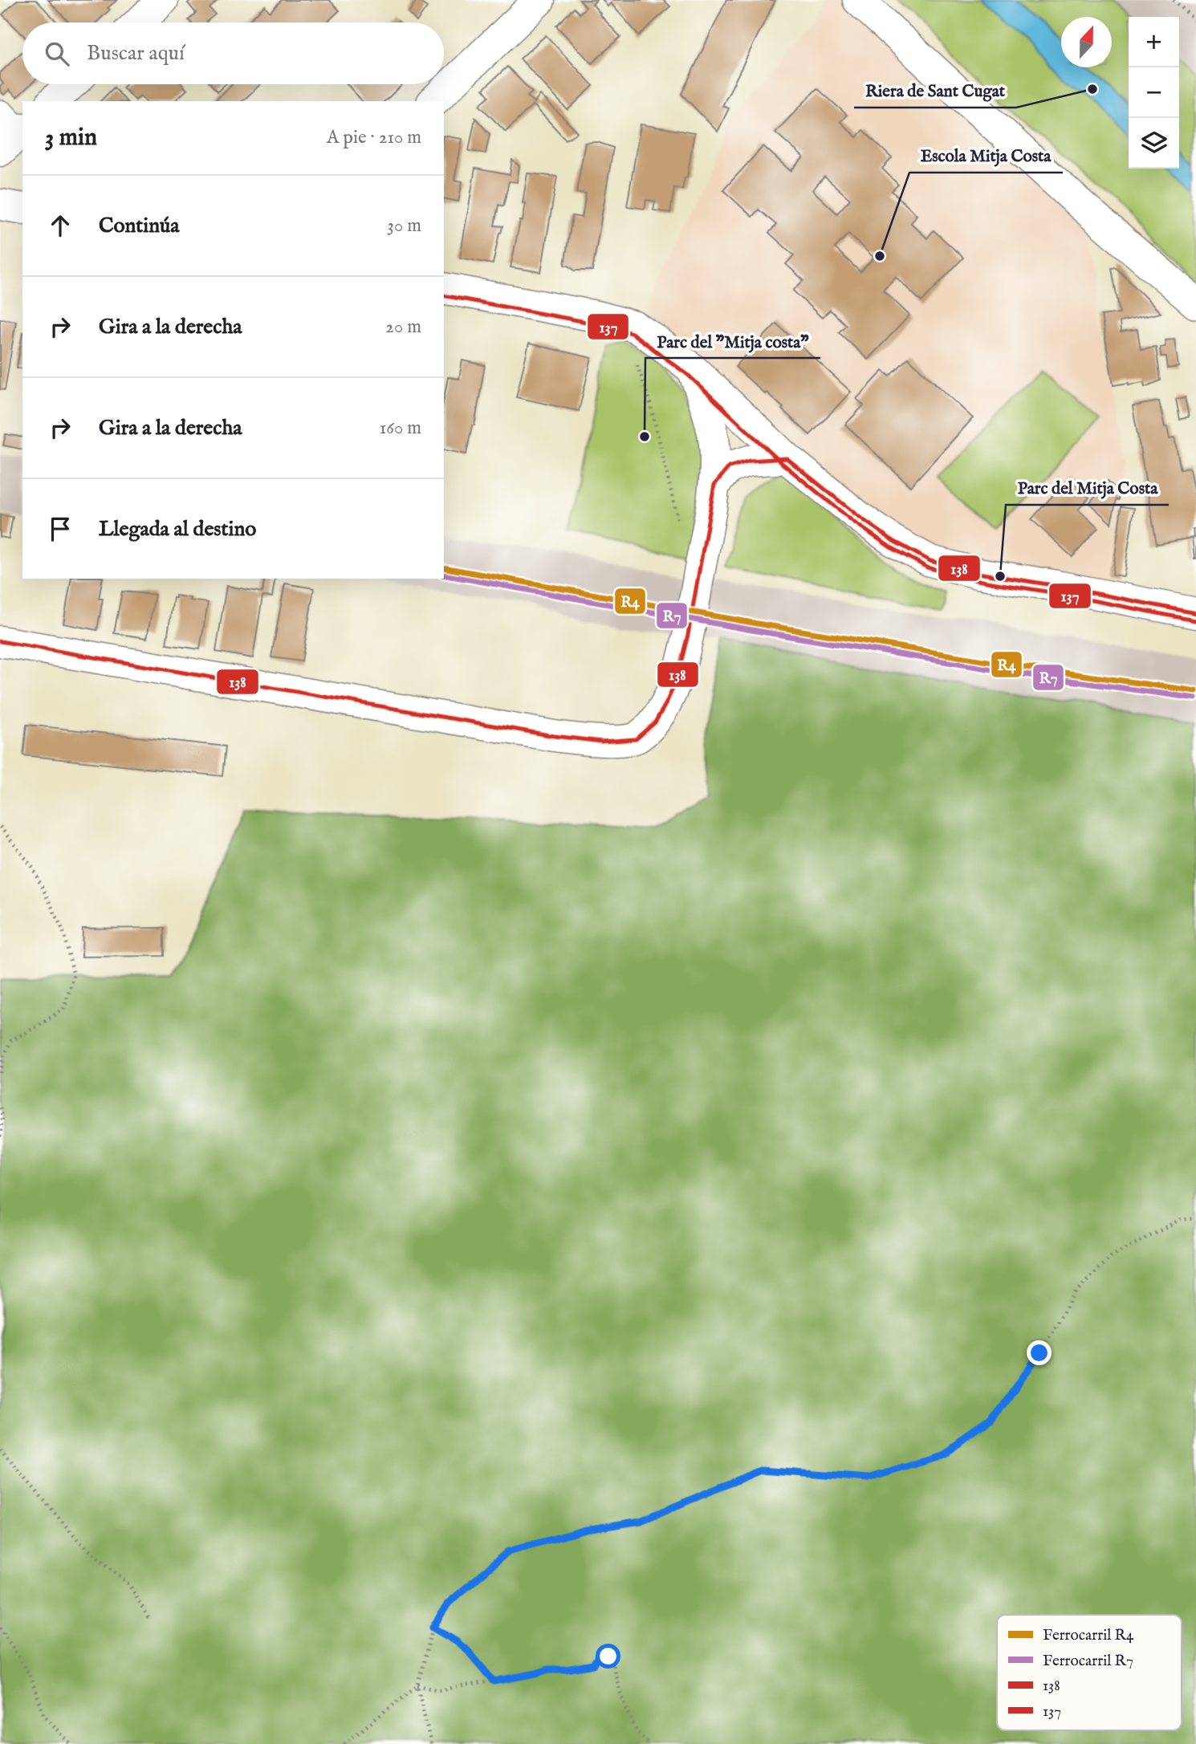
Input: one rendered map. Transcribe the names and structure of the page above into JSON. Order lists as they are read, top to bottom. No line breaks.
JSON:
{"places":["Riera de Sant Cugat","Escola Mitja Costa","Parc del \"Mitja costa\"","Parc del Mitja Costa"],"lines":["transit line 137","transit line 138","rail line R4","rail line R7"],"legend":["Ferrocarril R4","Ferrocarril R7","138","137"],"north":"top","page":{"map_buttons":["+","−"],"search":"Buscar aquí","heading":["3 min","A pie · 210 m"],"list":[["Continúa","30 m"],["Gira a la derecha","20 m"],["Gira a la derecha","160 m"],"Llegada al destino"]}}
